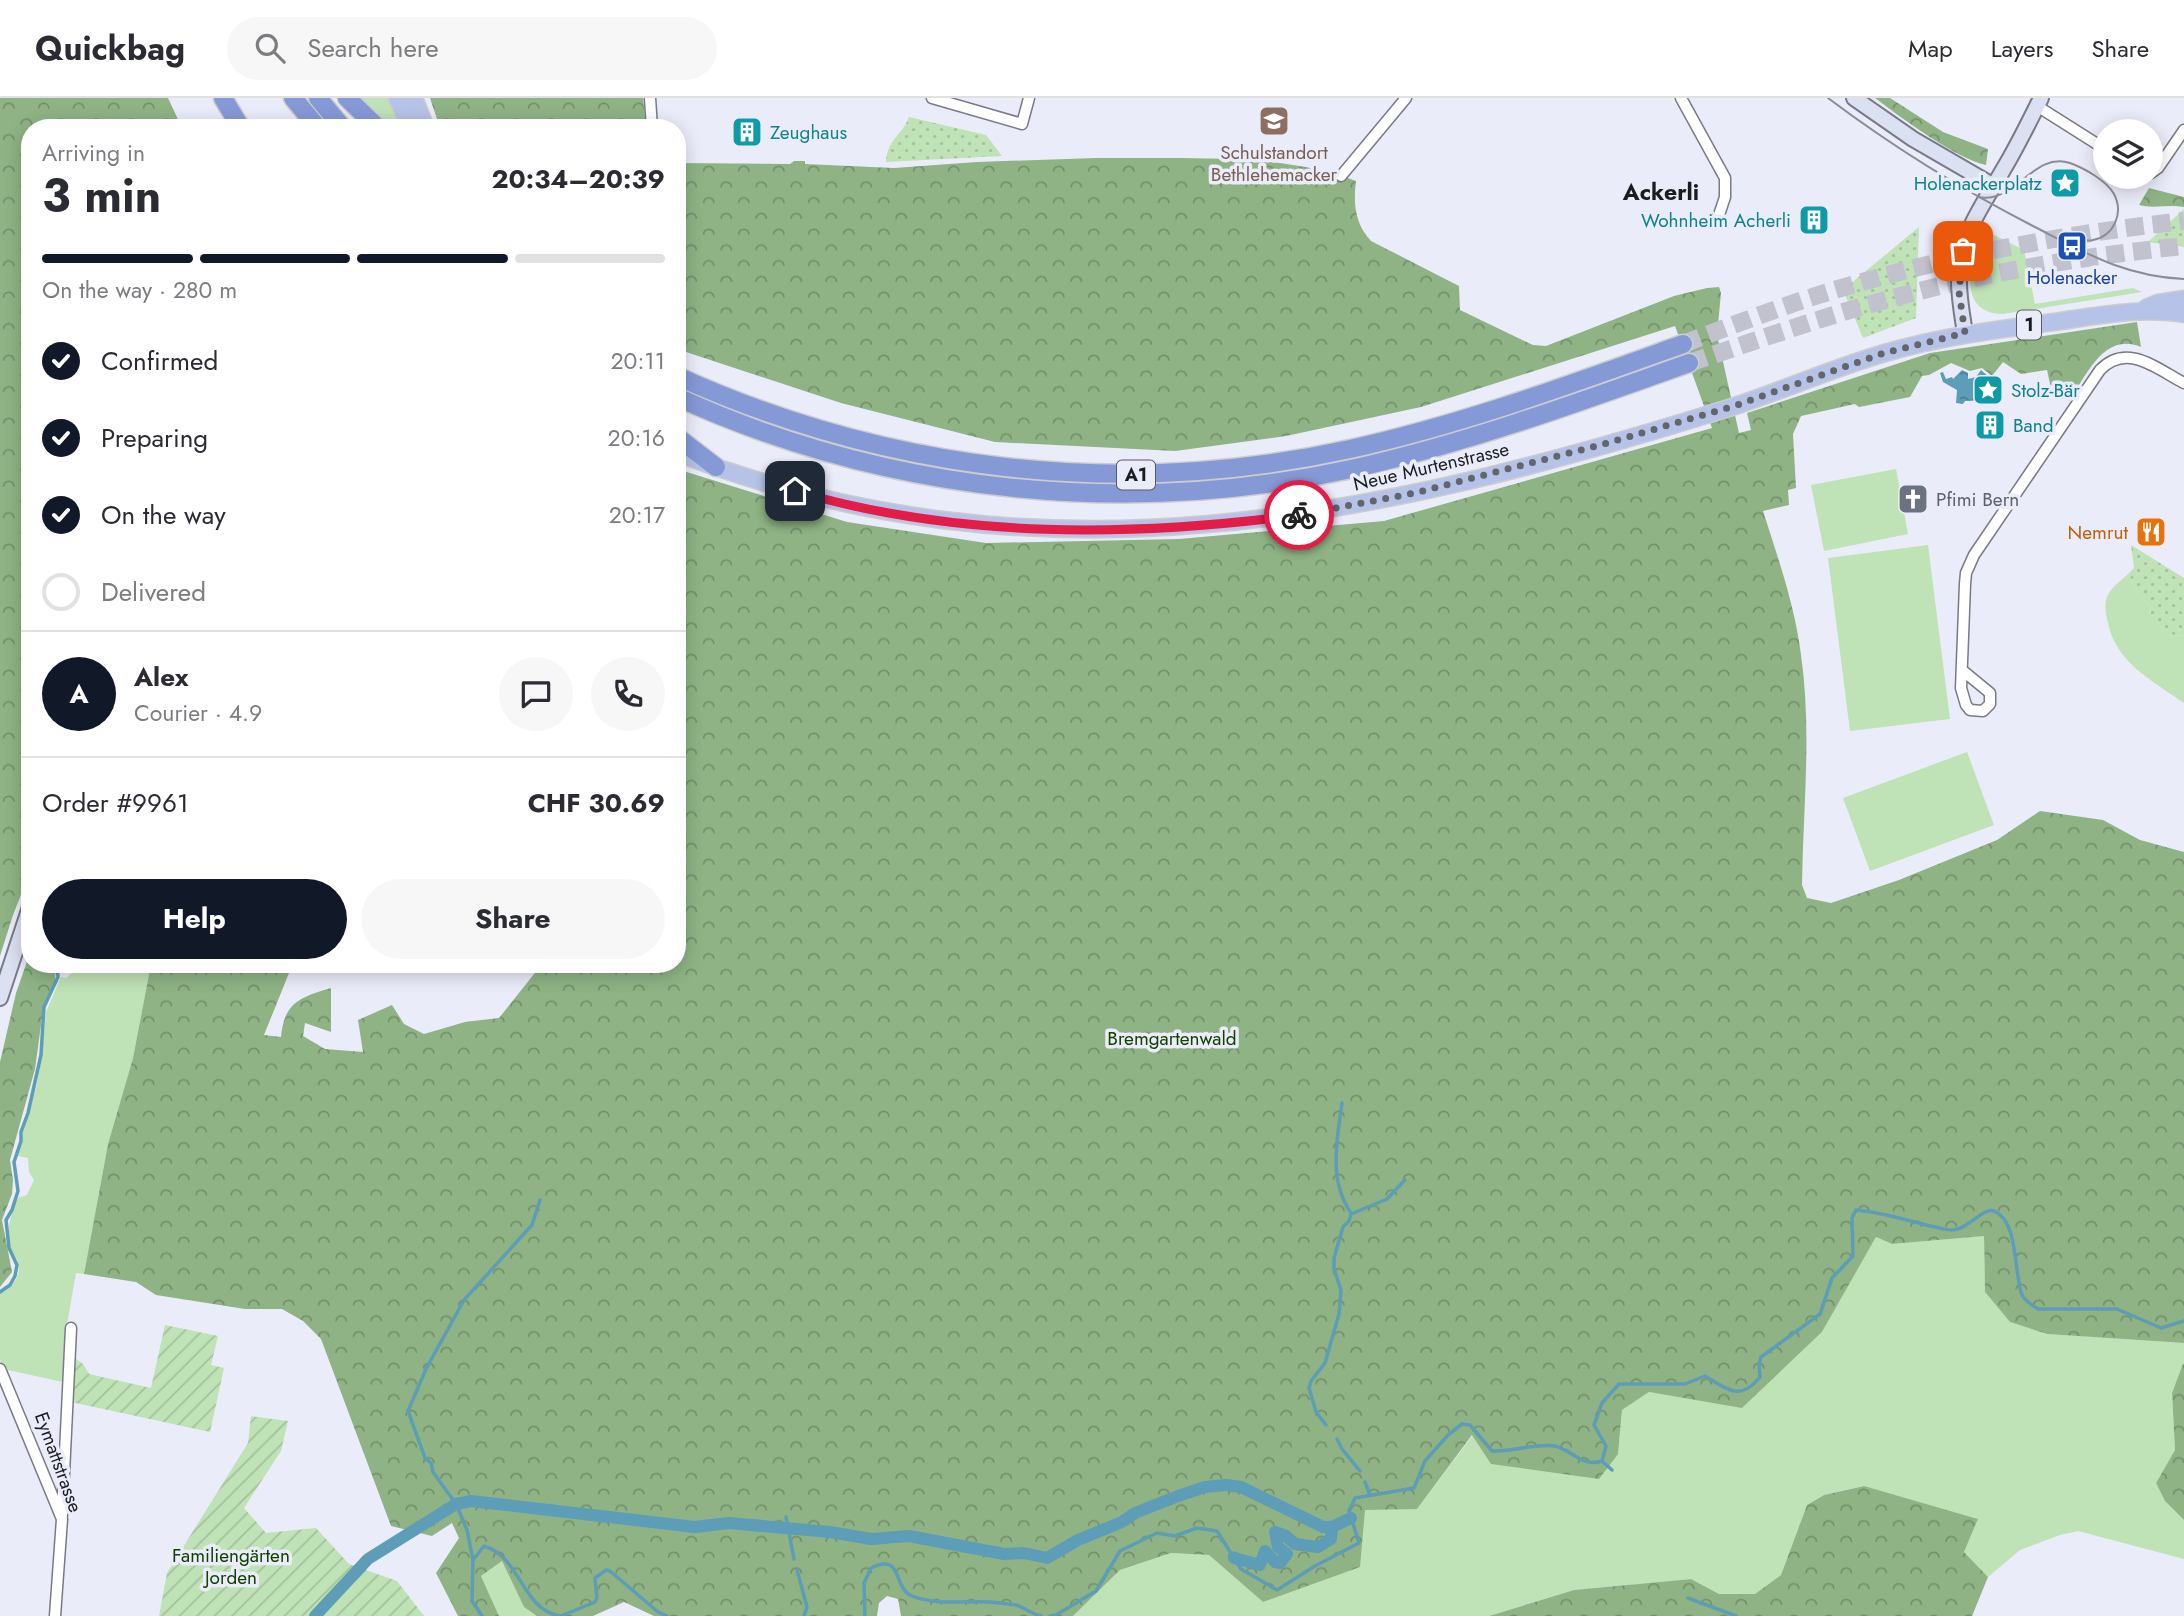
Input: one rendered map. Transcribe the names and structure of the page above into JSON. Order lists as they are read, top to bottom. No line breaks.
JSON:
{"streets":{"highway":["A1"],"main road":["1","Neue Murtenstrasse"],"street":["Eymattstrasse"]},"districts":["Ackerli"],"parks":["Bremgartenwald","Familiengärten Jorden"],"places":{"school or university":["Schulstandort Bethlehemacker"],"building":["Zeughaus","Wohnheim Acherli","Band"],"place":["Holenackerplatz","Stolz-Bär"],"bus stop":["Holenacker"],"church":["Pfimi Bern"],"restaurant":["Nemrut"]},"page":{"header":"Quickbag","search":"Search here","nav":["Map","Layers","Share"],"heading":["3 min","Arriving in","20:34–20:39"],"panel":["Alex","Courier · 4.9","Order #9961","CHF 30.69"],"bar":"On the way · 280 m","list":[["Confirmed","20:11"],["Preparing","20:16"],["On the way","20:17"],"Delivered"],"round":"A","buttons":["Help","Share"]}}
